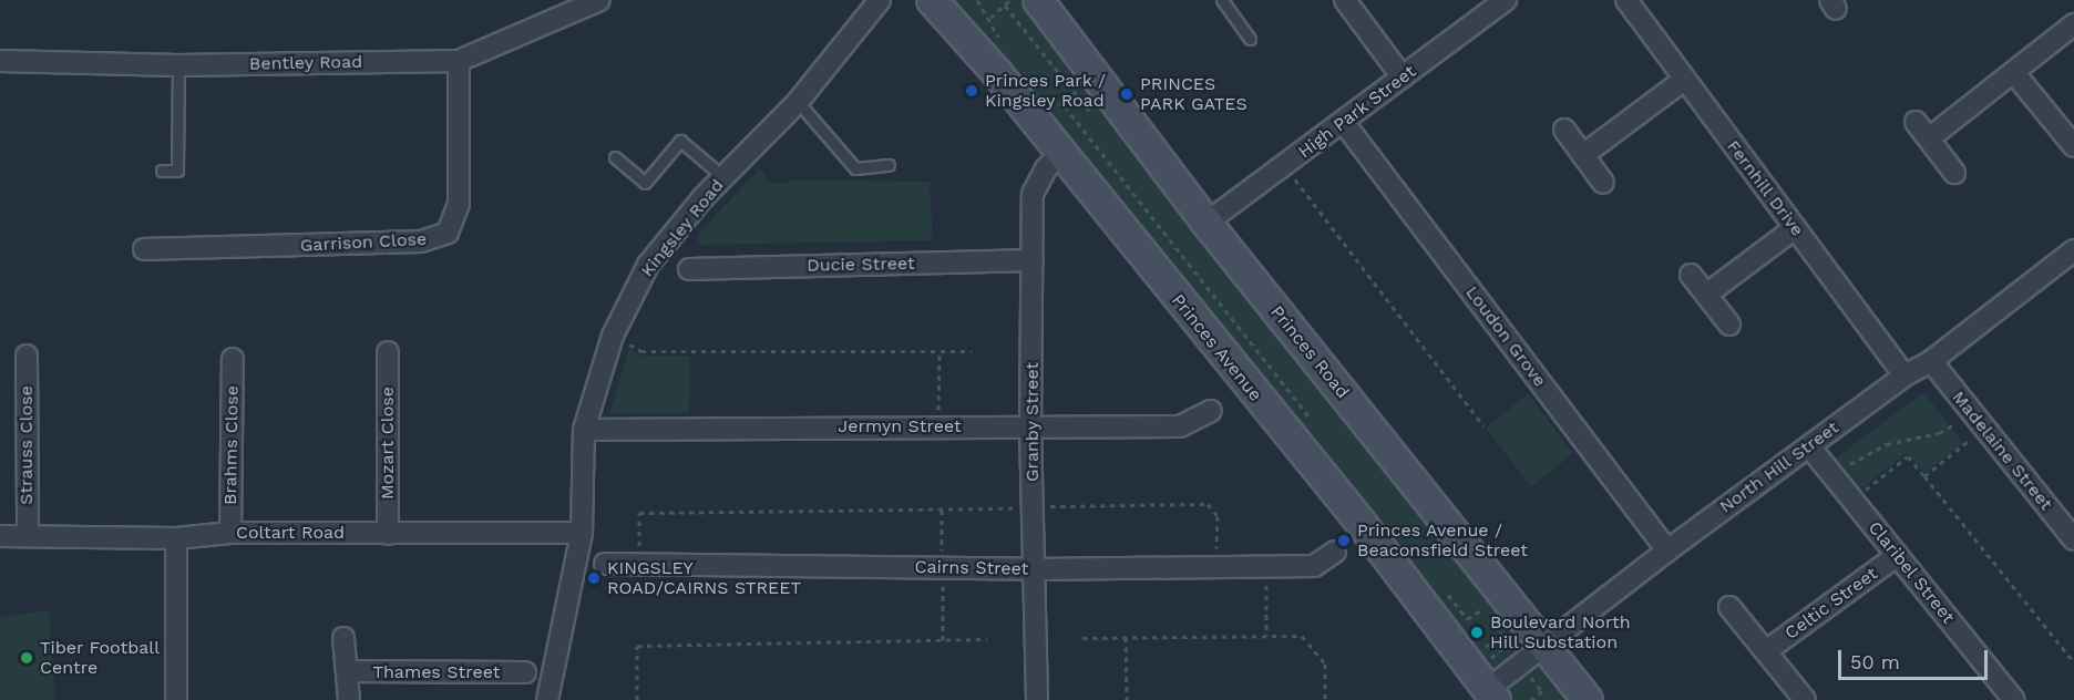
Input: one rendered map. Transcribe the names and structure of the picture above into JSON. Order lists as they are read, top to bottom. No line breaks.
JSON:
{"streets":{"main road":["Princes Avenue","Princes Road"],"street":["Bentley Road","High Park Street","Fernhill Drive","Kingsley Road","Garrison Close","Ducie Street","Loudon Grove","Granby Street","Jermyn Street","Mozart Close","Strauss Close","Brahms Close","Madelaine Street","North Hill Street","Coltart Road","Cairns Street","Claribel Street","Celtic Street","Thames Street"]},"crossings":[["Bentley Road","Garrison Close"],["High Park Street","Loudon Grove"],["High Park Street","Princes Road"],["Fernhill Drive","North Hill Street"],["Kingsley Road","Jermyn Street"],["Kingsley Road","Coltart Road"],["Ducie Street","Granby Street"],["Loudon Grove","North Hill Street"],["Princes Avenue","Granby Street"],["Princes Avenue","North Hill Street"],["Princes Road","North Hill Street"],["Granby Street","Jermyn Street"],["Granby Street","Cairns Street"],["Mozart Close","Coltart Road"],["Strauss Close","Coltart Road"],["Brahms Close","Coltart Road"],["Madelaine Street","North Hill Street"],["North Hill Street","Claribel Street"],["Claribel Street","Celtic Street"]],"places":["Princes Park / Kingsley Road","PRINCES PARK GATES","Princes Avenue / Beaconsfield Street","KINGSLEY ROAD/CAIRNS STREET","Boulevard North Hill Substation","Tiber Football Centre"],"scale_bar":"50 m"}
